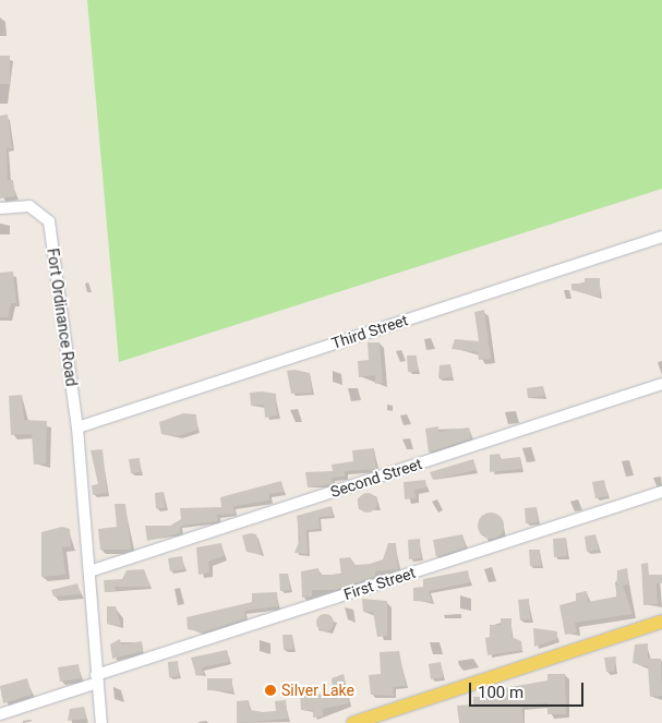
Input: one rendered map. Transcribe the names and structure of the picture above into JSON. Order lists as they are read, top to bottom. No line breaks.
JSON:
{"streets":{"street":["Fort Ordinance Road","Third Street","Second Street","First Street"]},"crossings":[["Fort Ordinance Road","Third Street"],["Fort Ordinance Road","Second Street"],["Fort Ordinance Road","First Street"]],"places":["Silver Lake"],"scale_bar":"100 m"}
